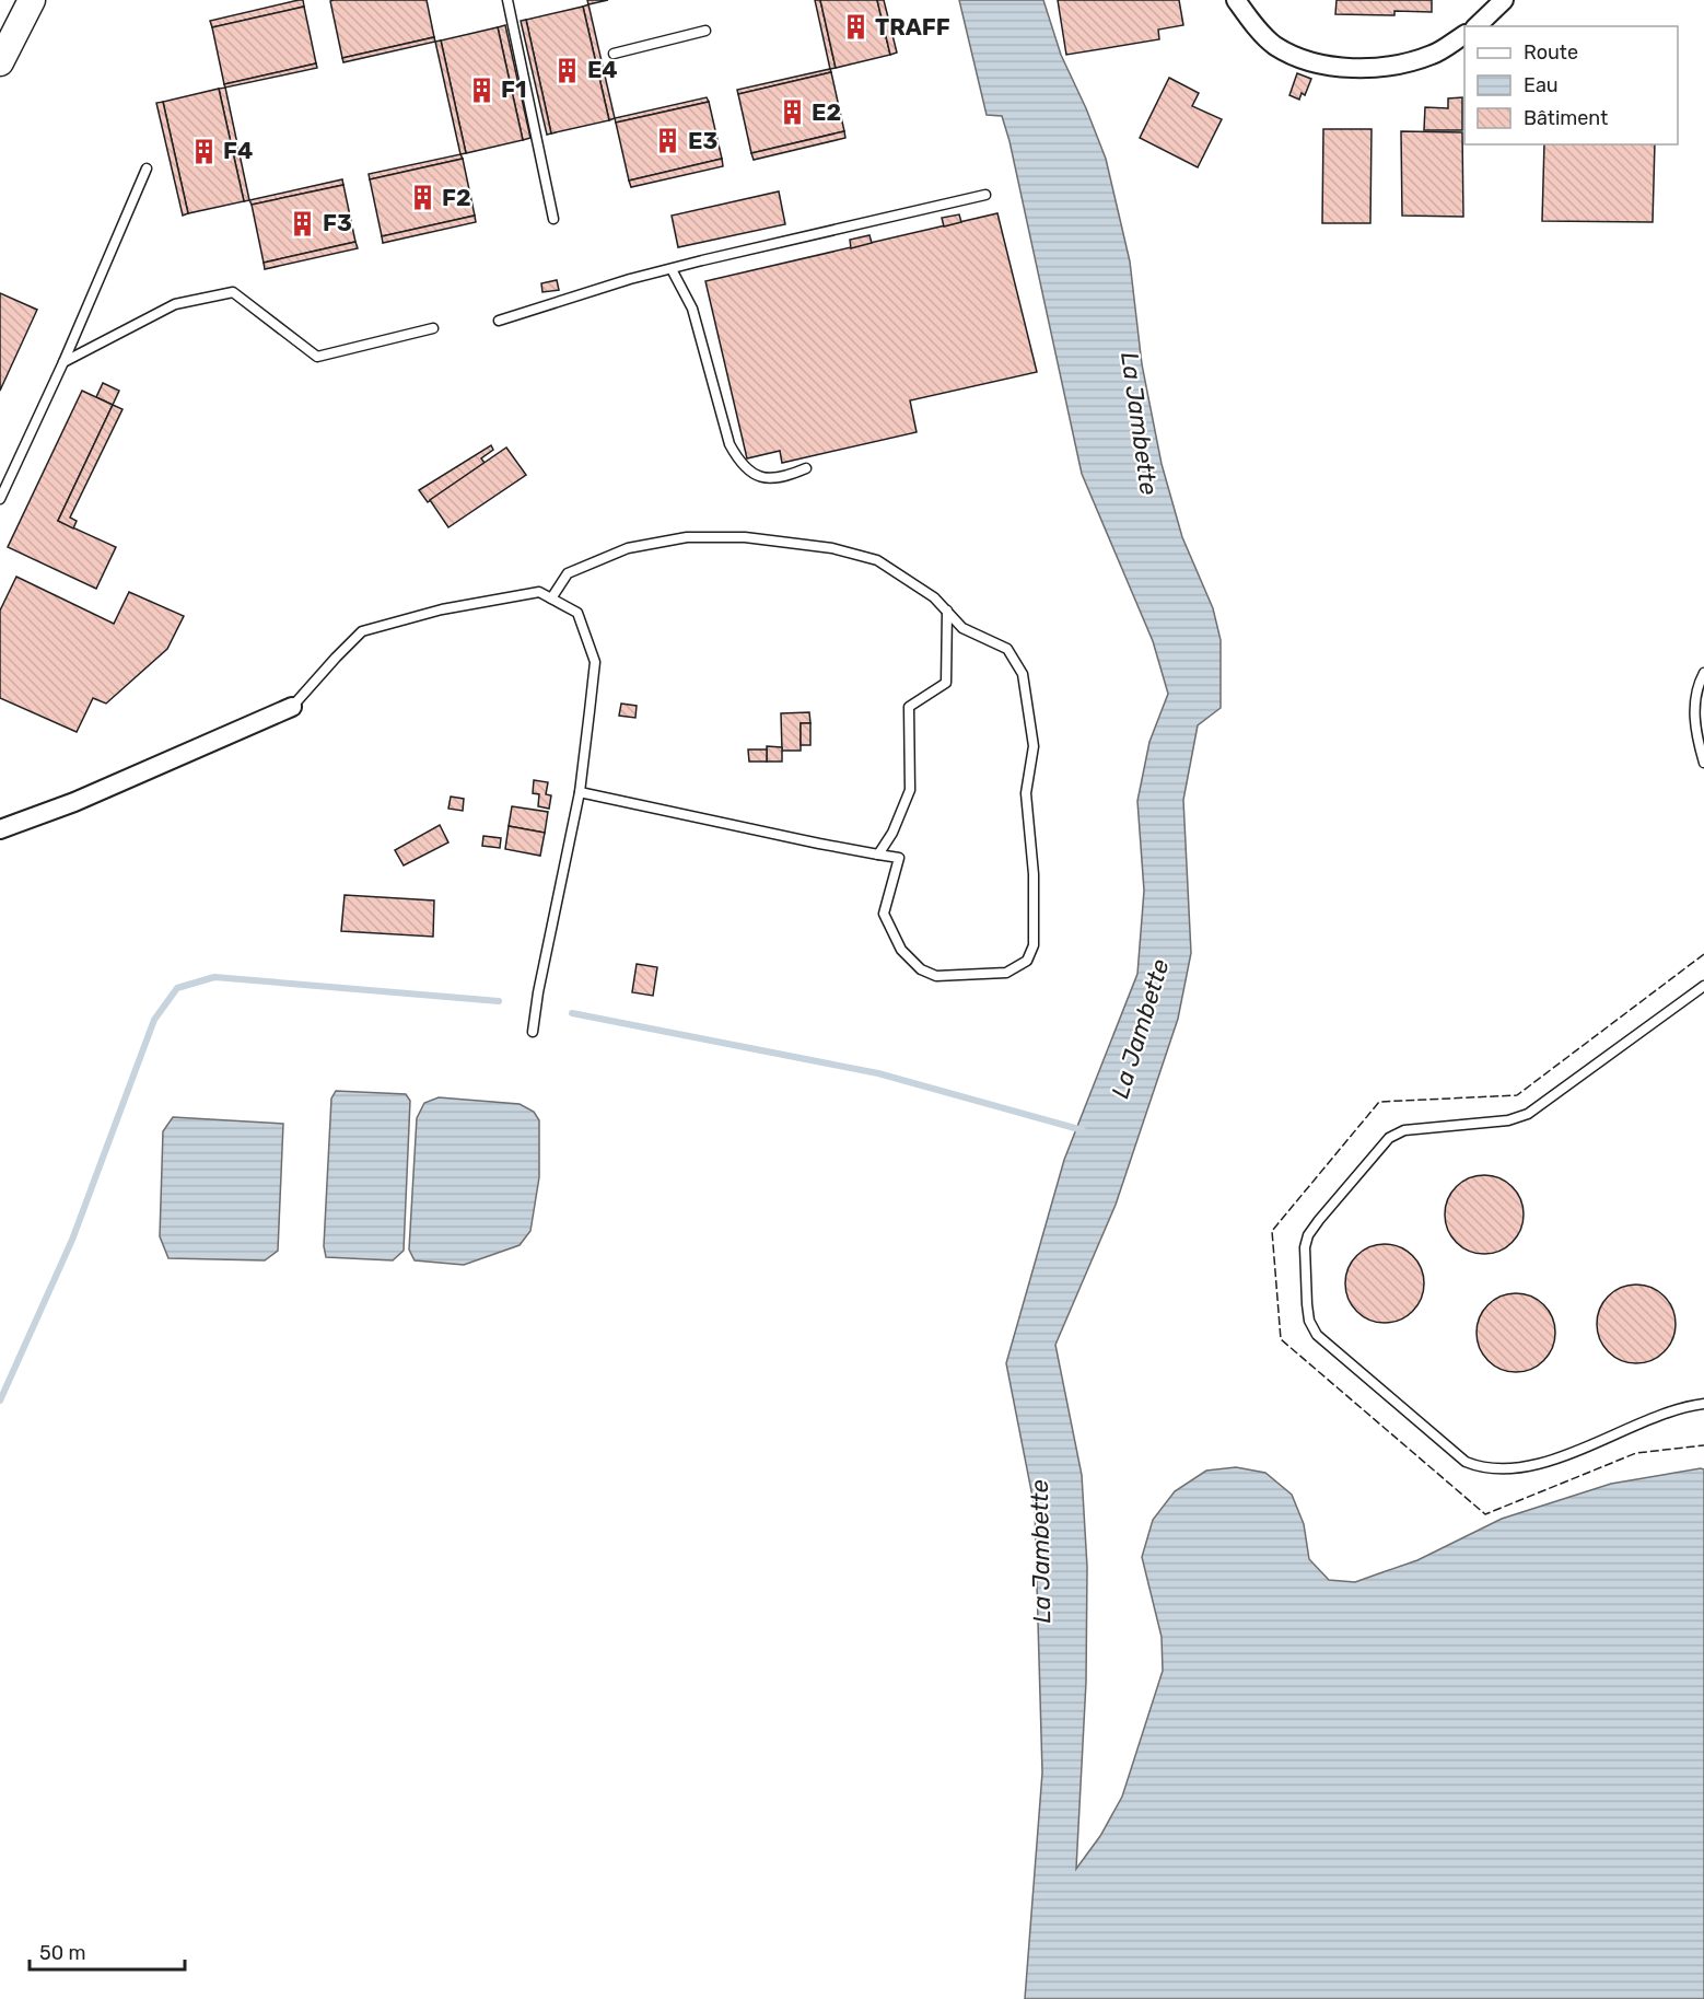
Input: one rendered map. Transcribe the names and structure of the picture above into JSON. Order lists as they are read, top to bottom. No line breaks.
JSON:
{"water":["La Jambette"],"places":{"building":["TRAFF","E4","F1","E2","E3","F4","F2","F3"]},"legend":["Route","Eau","Bâtiment"],"scale_bar":"50 m"}
